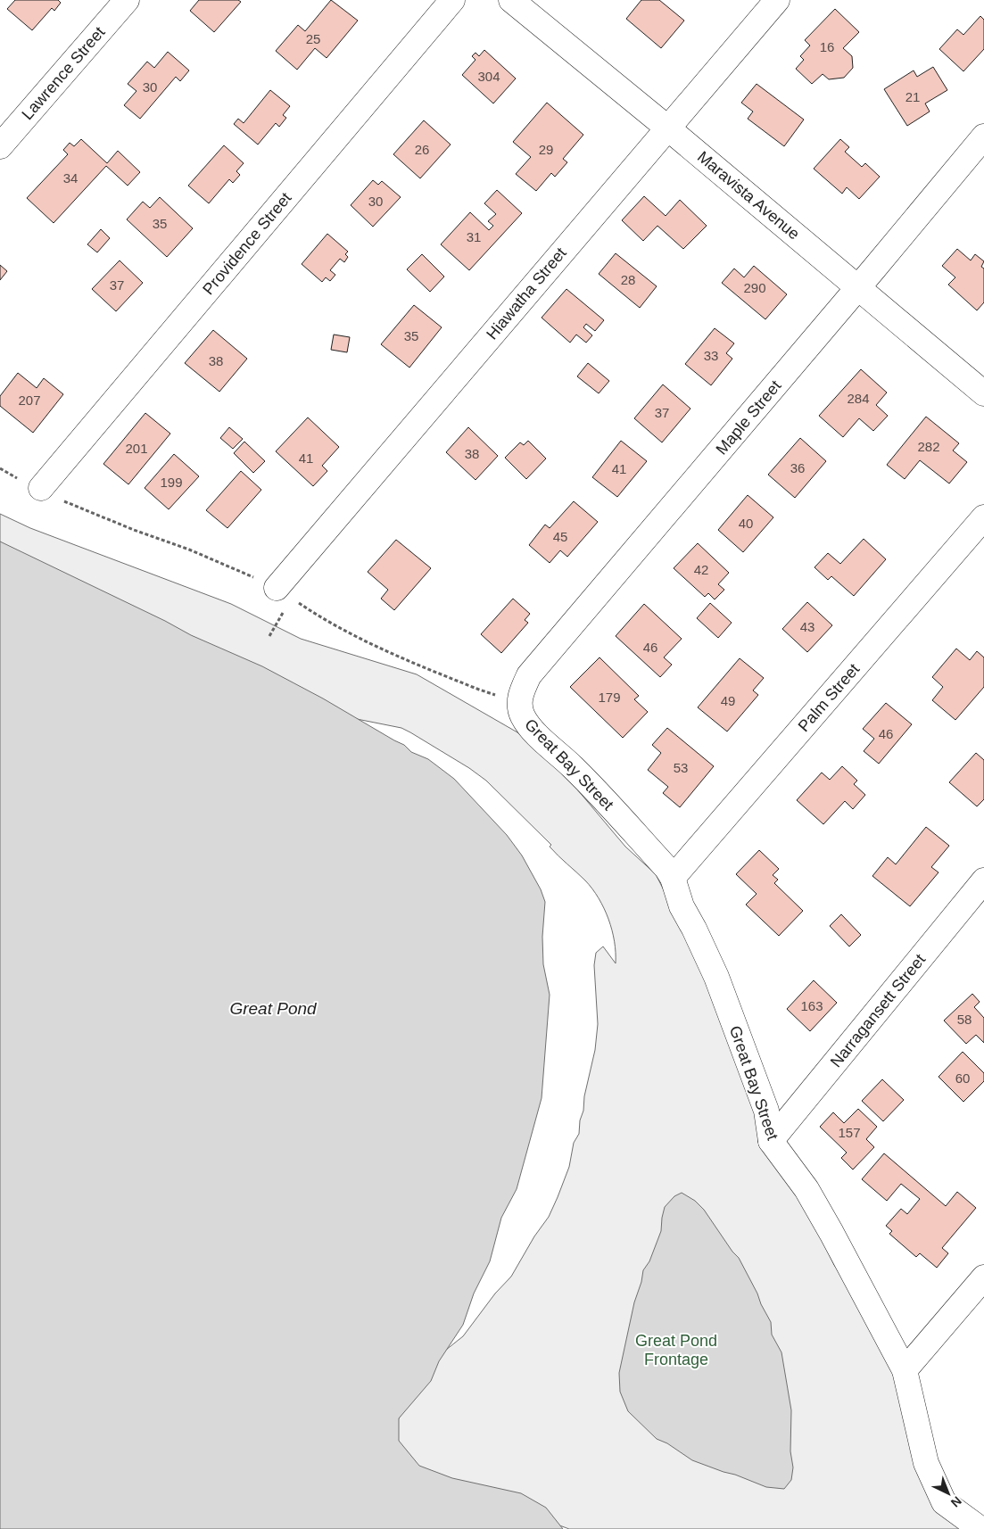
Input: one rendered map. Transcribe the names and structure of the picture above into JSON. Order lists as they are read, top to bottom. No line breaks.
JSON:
{"streets":{"street":["Lawrence Street","Maravista Avenue","Providence Street","Hiawatha Street","Maple Street","Palm Street","Great Bay Street","Narragansett Street"]},"crossings":[["Maravista Avenue","Hiawatha Street"],["Maravista Avenue","Maple Street"],["Maple Street","Great Bay Street"],["Palm Street","Great Bay Street"],["Great Bay Street","Narragansett Street"]],"water":["Great Pond"],"parks":["Great Pond Frontage"],"house_numbers":["25","16","304","30","21","26","29","34","30","35","31","28","37","290","35","33","38","284","207","37","282","201","38","41","36","41","199","40","45","42","43","46","179","49","46","53","163","58","60","157"],"north":"bottom right"}
